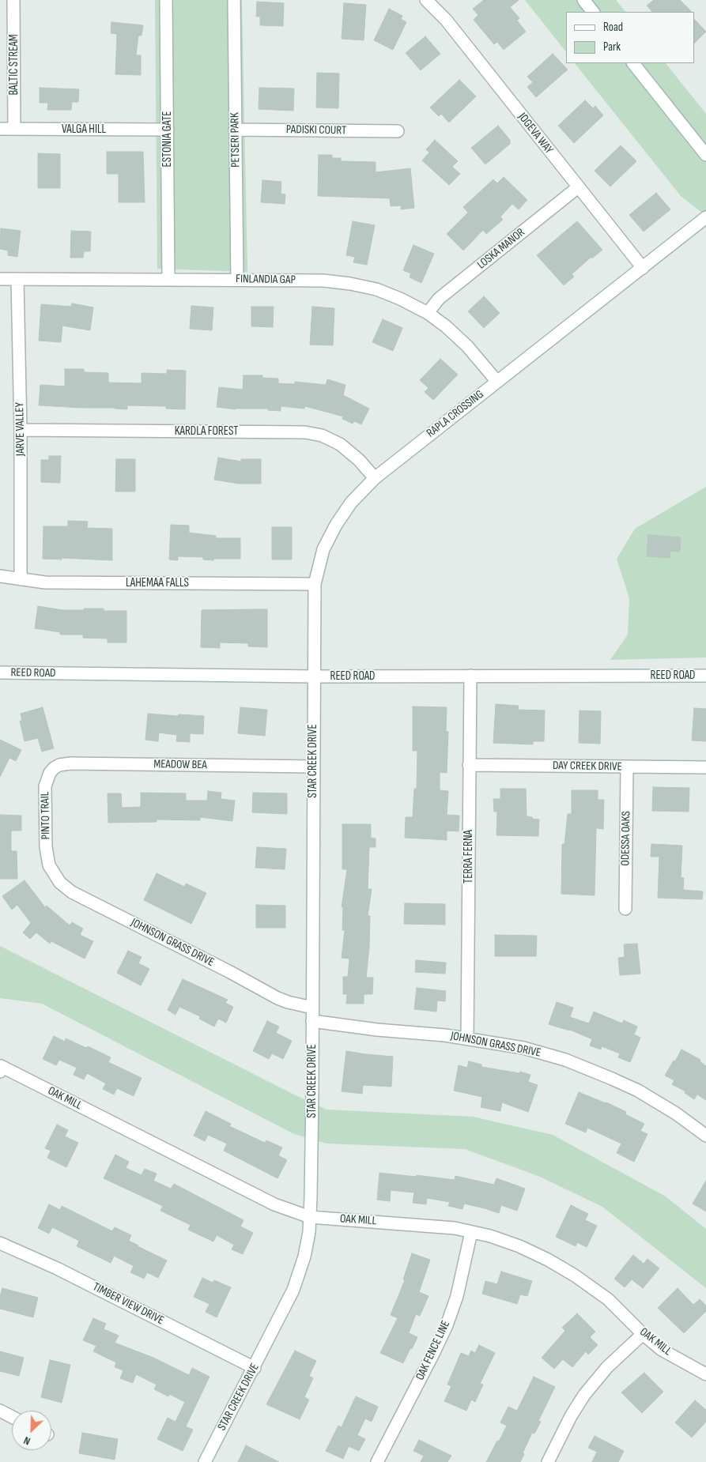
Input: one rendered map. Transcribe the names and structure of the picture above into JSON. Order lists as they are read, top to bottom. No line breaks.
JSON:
{"streets":{"street":["BALTIC STREAM","VALGA HILL","PADISKI COURT","JOGEVA WAY","ESTONIA GATE","PETSERI PARK","LOSKA MANOR","FINLANDIA GAP","RAPLA CROSSING","JARVE VALLEY","KARDLA FOREST","LAHEMAA FALLS","REED ROAD","STAR CREEK DRIVE","MEADOW BEA","DAY CREEK DRIVE","PINTO TRAIL","ODESSA OAKS","TERRA FERNA","JOHNSON GRASS DRIVE","OAK MILL","TIMBER VIEW DRIVE","OAK FENCE LINE"]},"crossings":[["BALTIC STREAM","VALGA HILL"],["VALGA HILL","ESTONIA GATE"],["PADISKI COURT","PETSERI PARK"],["JOGEVA WAY","LOSKA MANOR"],["JOGEVA WAY","RAPLA CROSSING"],["ESTONIA GATE","FINLANDIA GAP"],["PETSERI PARK","FINLANDIA GAP"],["LOSKA MANOR","FINLANDIA GAP"],["FINLANDIA GAP","RAPLA CROSSING"],["FINLANDIA GAP","JARVE VALLEY"],["RAPLA CROSSING","KARDLA FOREST"],["RAPLA CROSSING","LAHEMAA FALLS"],["RAPLA CROSSING","REED ROAD"],["RAPLA CROSSING","STAR CREEK DRIVE"],["JARVE VALLEY","KARDLA FOREST"],["JARVE VALLEY","LAHEMAA FALLS"],["REED ROAD","STAR CREEK DRIVE"],["REED ROAD","TERRA FERNA"],["STAR CREEK DRIVE","MEADOW BEA"],["STAR CREEK DRIVE","JOHNSON GRASS DRIVE"],["STAR CREEK DRIVE","OAK MILL"],["STAR CREEK DRIVE","TIMBER VIEW DRIVE"],["MEADOW BEA","PINTO TRAIL"],["DAY CREEK DRIVE","ODESSA OAKS"],["DAY CREEK DRIVE","TERRA FERNA"],["PINTO TRAIL","JOHNSON GRASS DRIVE"],["TERRA FERNA","JOHNSON GRASS DRIVE"],["OAK MILL","OAK FENCE LINE"]],"legend":["Road","Park"],"north":"bottom left"}
